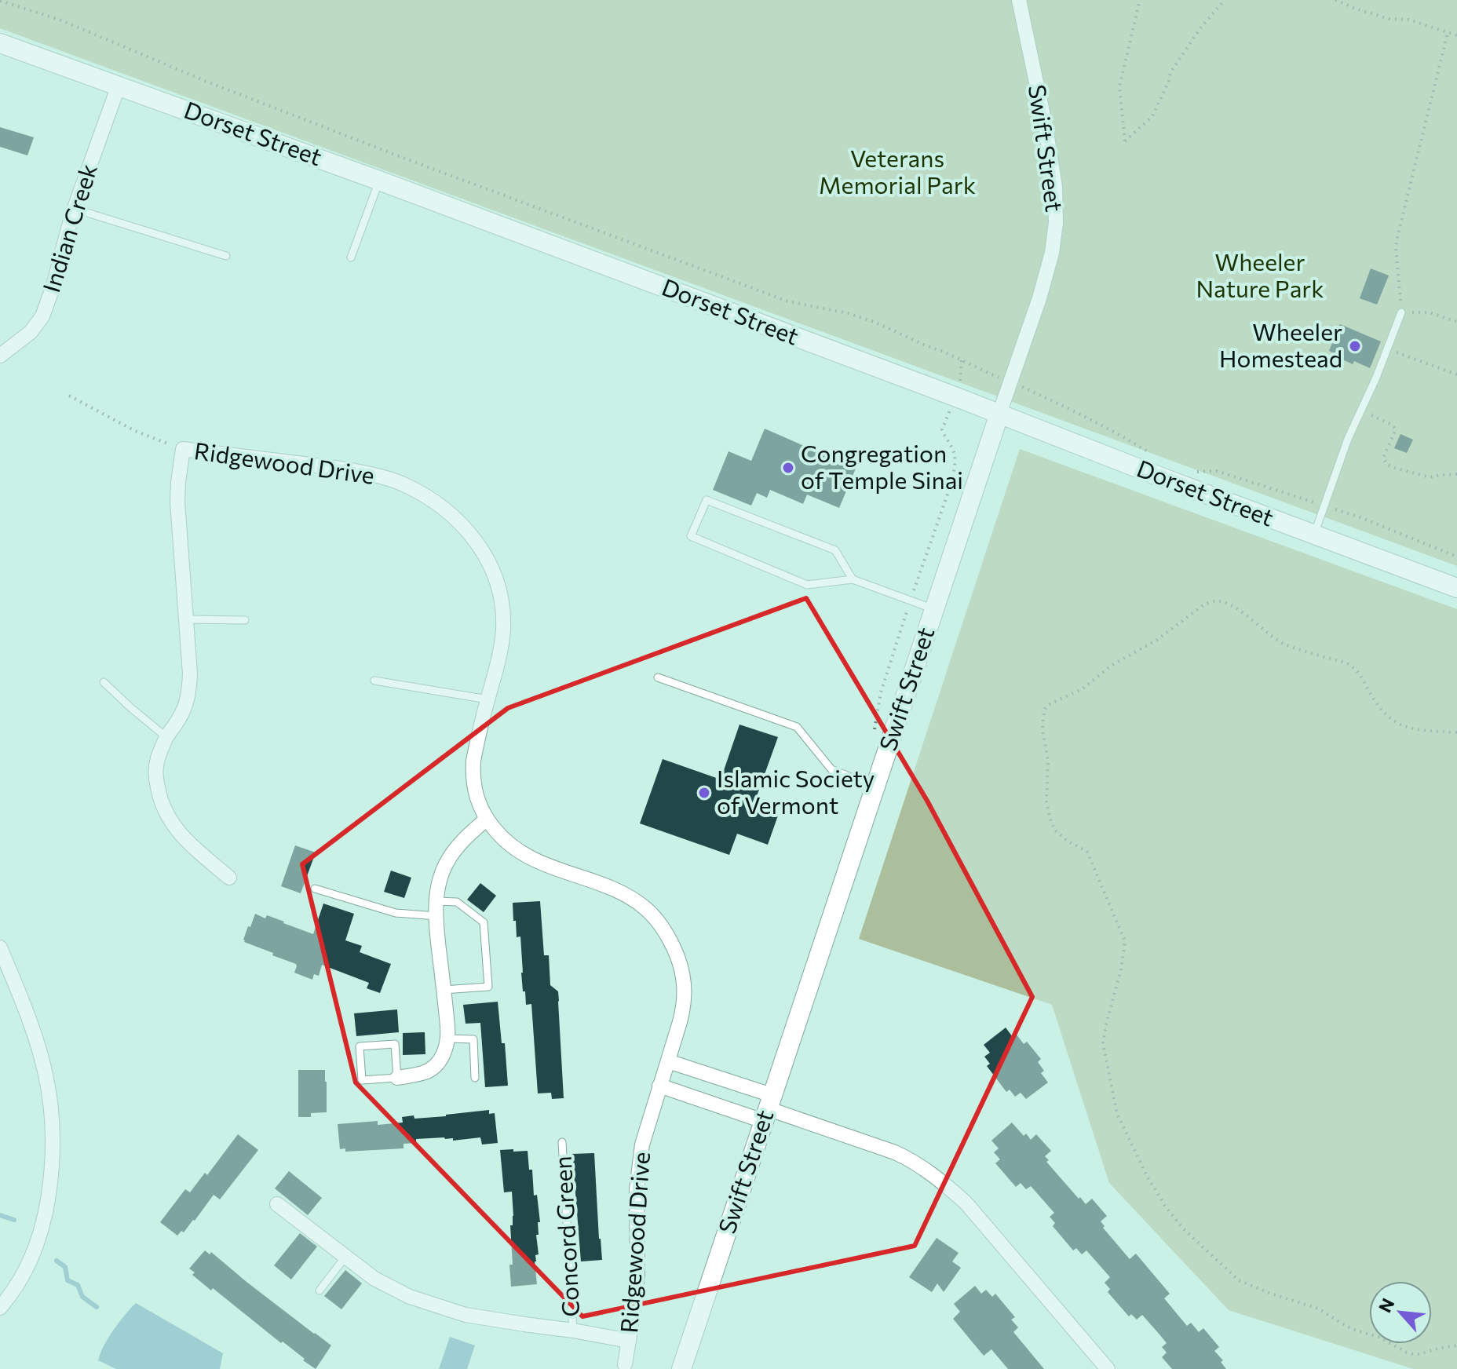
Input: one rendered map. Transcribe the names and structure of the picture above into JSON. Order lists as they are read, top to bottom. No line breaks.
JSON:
{"streets":{"street":["Dorset Street","Swift Street","Indian Creek","Ridgewood Drive"],"lane":["Concord Green"]},"crossings":[["Dorset Street","Swift Street"],["Dorset Street","Indian Creek"]],"parks":["Veterans Memorial Park","Wheeler Nature Park"],"places":["Wheeler Homestead","Congregation of Temple Sinai","Islamic Society of Vermont"],"north":"top left"}
